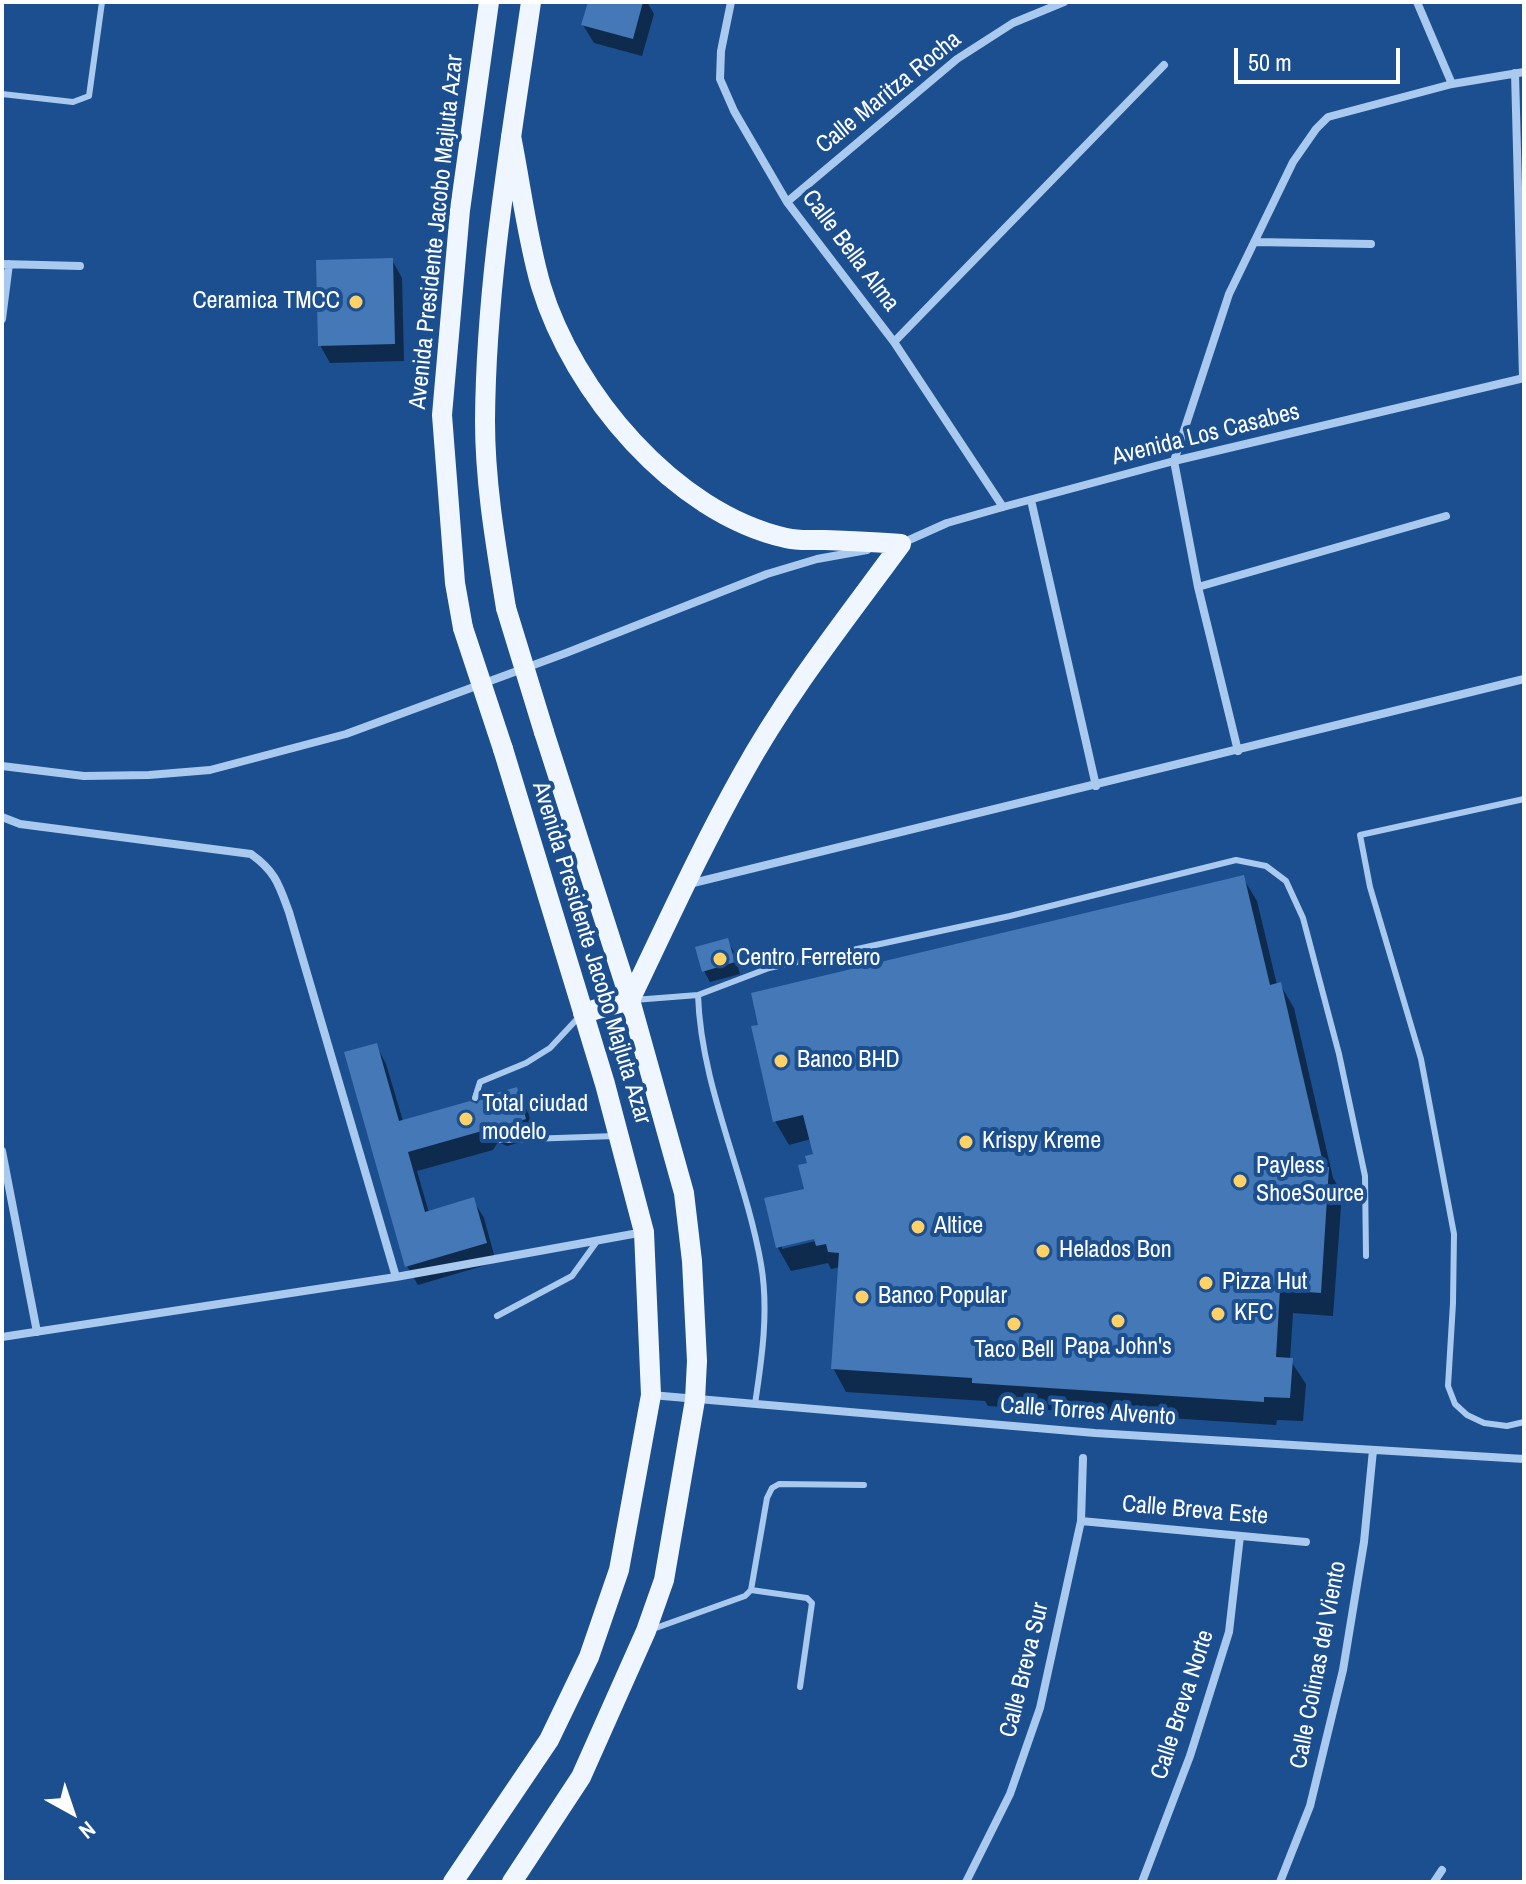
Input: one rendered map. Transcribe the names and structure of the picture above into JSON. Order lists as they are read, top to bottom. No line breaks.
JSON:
{"streets":{"main road":["Avenida Presidente Jacobo Majluta Azar"],"street":["Calle Maritza Rocha","Calle Bella Alma","Avenida Los Casabes","Calle Torres Alvento","Calle Breva Este","Calle Colinas del Viento","Calle Breva Sur","Calle Breva Norte"]},"crossings":[["Calle Maritza Rocha","Calle Bella Alma"],["Avenida Presidente Jacobo Majluta Azar","Calle Torres Alvento"],["Calle Bella Alma","Avenida Los Casabes"],["Calle Torres Alvento","Calle Colinas del Viento"],["Calle Breva Este","Calle Breva Sur"],["Calle Breva Este","Calle Breva Norte"]],"places":["Ceramica TMCC","Centro Ferretero","Banco BHD","Total ciudad modelo","Krispy Kreme","Payless ShoeSource","Altice","Helados Bon","Pizza Hut","Banco Popular","KFC","Papa John's","Taco Bell"],"scale_bar":"50 m","north":"bottom right"}
